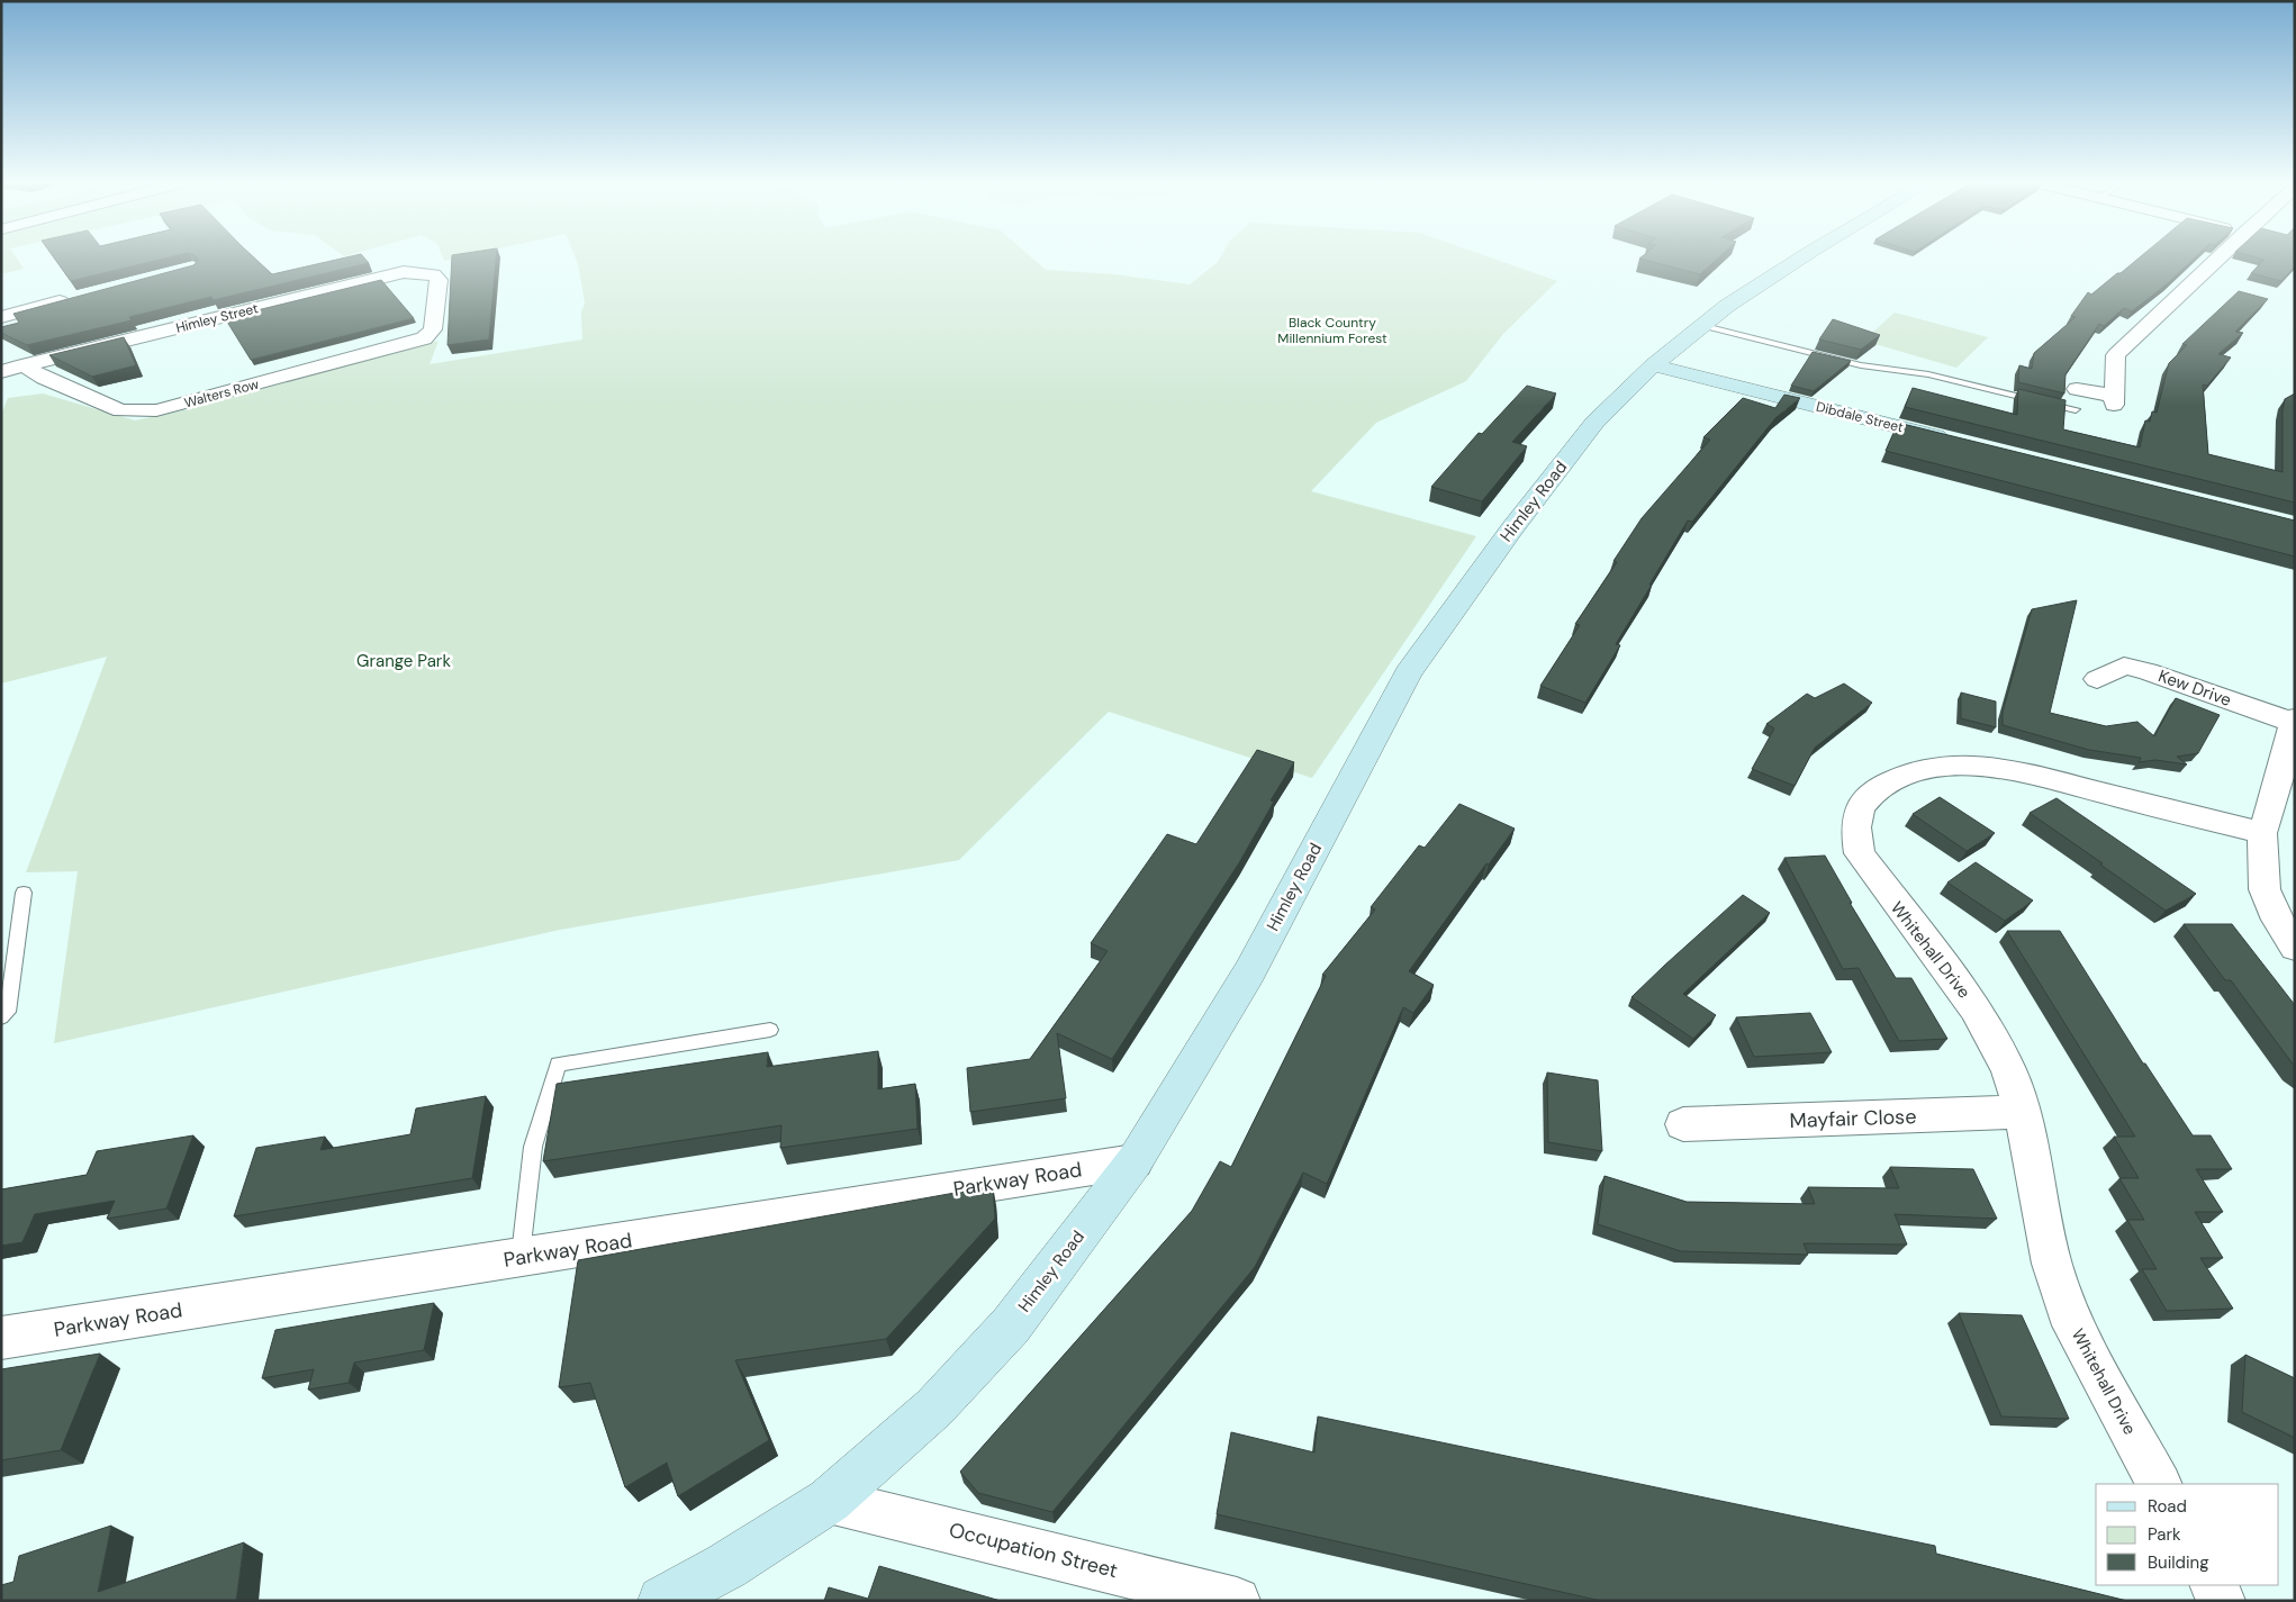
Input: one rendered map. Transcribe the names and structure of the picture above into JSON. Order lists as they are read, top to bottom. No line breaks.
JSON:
{"streets":{"main road":["Dibdale Street","Himley Road"],"street":["Himley Street","Walters Row","Kew Drive","Whitehall Drive","Mayfair Close","Parkway Road","Occupation Street"]},"crossings":[["Himley Street","Walters Row"],["Dibdale Street","Himley Road"],["Himley Road","Parkway Road"],["Himley Road","Occupation Street"],["Whitehall Drive","Mayfair Close"]],"parks":["Black Country Millennium Forest","Grange Park"],"legend":["Road","Park","Building"]}
